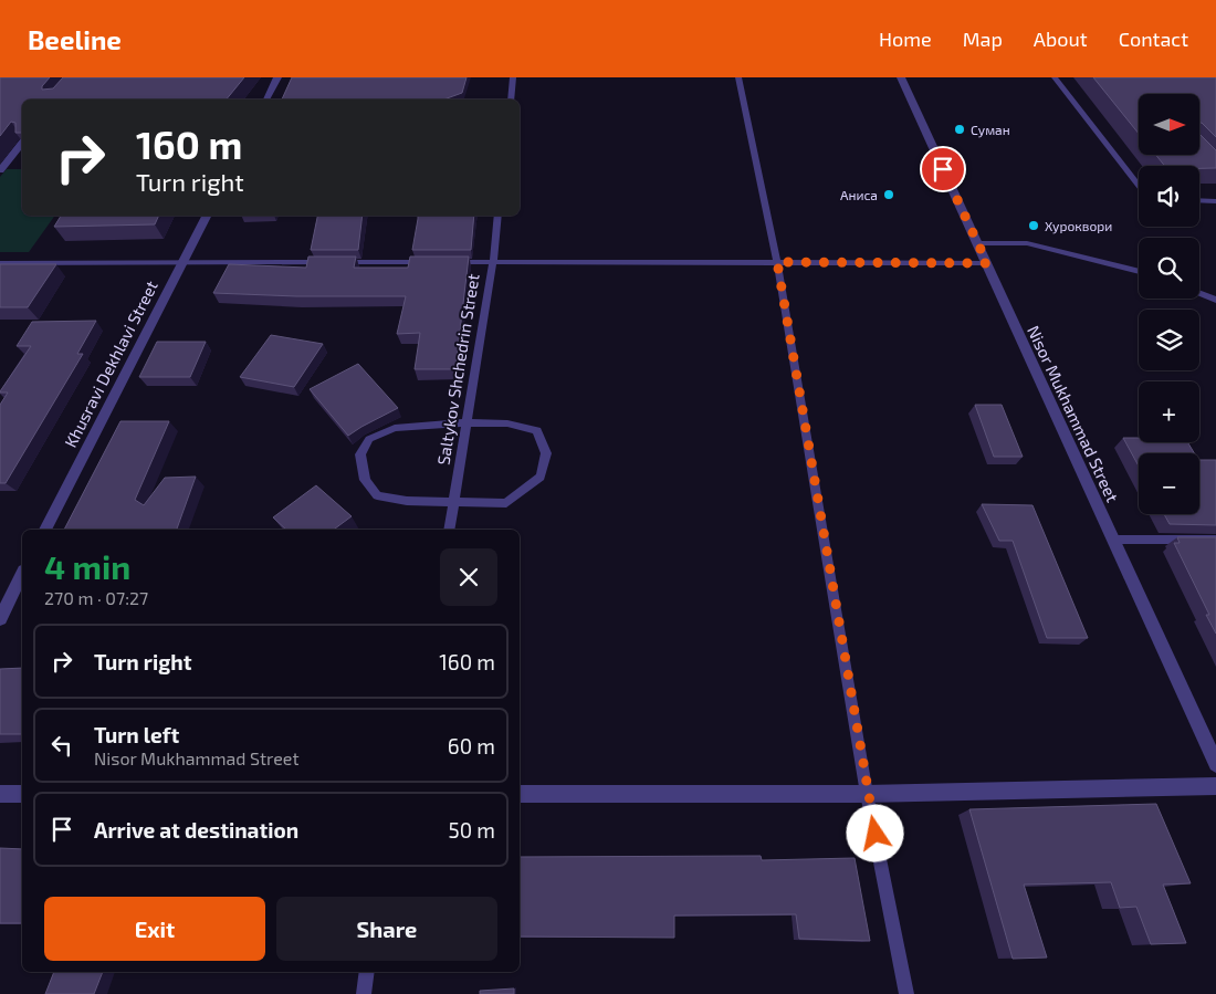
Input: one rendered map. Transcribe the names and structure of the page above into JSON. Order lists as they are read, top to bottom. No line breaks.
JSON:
{"streets":{"street":["Khusravi Dekhlavi Street","Nisor Mukhammad Street"],"lane":["Saltykov Shchedrin Street"]},"places":["Суман","Аниса","Хуроквори"],"north":"right","page":{"header":"Beeline","nav":["Home","Map","About","Contact"],"map_buttons":["+","−"],"turn":["160 m","Turn right"],"heading":["4 min","270 m · 07:27"],"list":[{"name":"Turn right","value":"160 m"},{"name":"Turn left","note":"Nisor Mukhammad Street","value":"60 m"},{"name":"Arrive at destination","value":"50 m"}],"buttons":["Exit","Share"]}}
